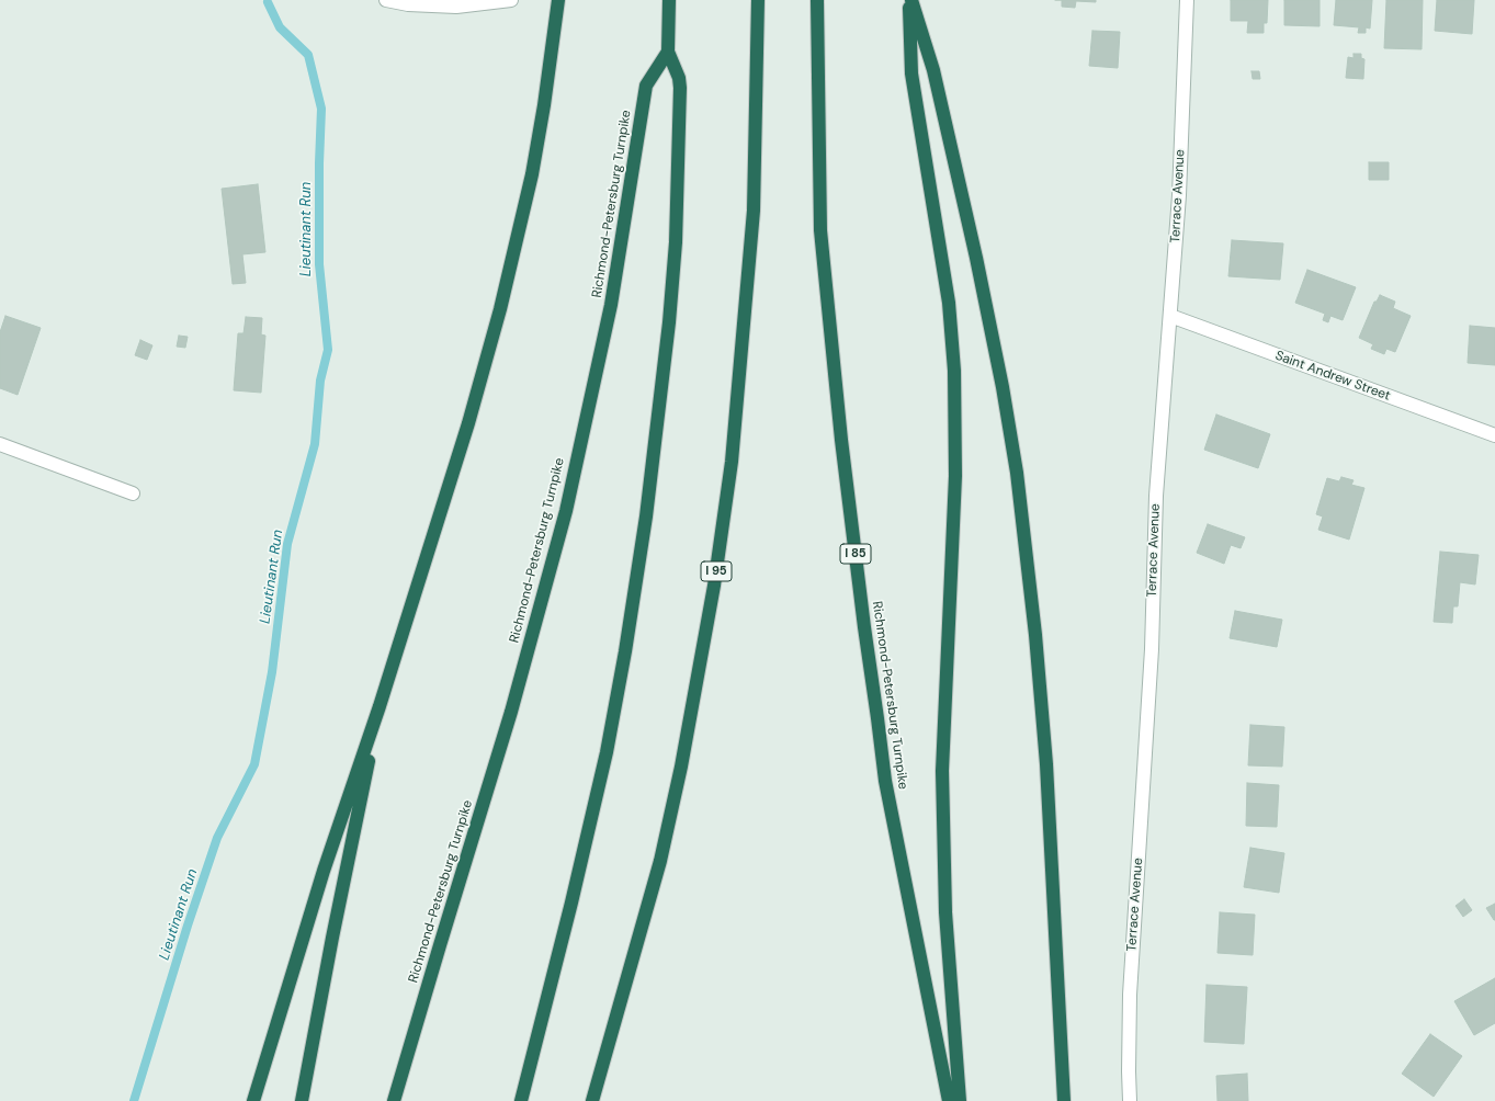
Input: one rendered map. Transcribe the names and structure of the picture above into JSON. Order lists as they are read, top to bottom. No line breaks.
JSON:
{"streets":{"highway":["Richmond-Petersburg Turnpike","I 85","I 95"],"street":["Terrace Avenue","Saint Andrew Street"]},"crossings":[["Terrace Avenue","Saint Andrew Street"]],"water":["Lieutinant Run"]}
